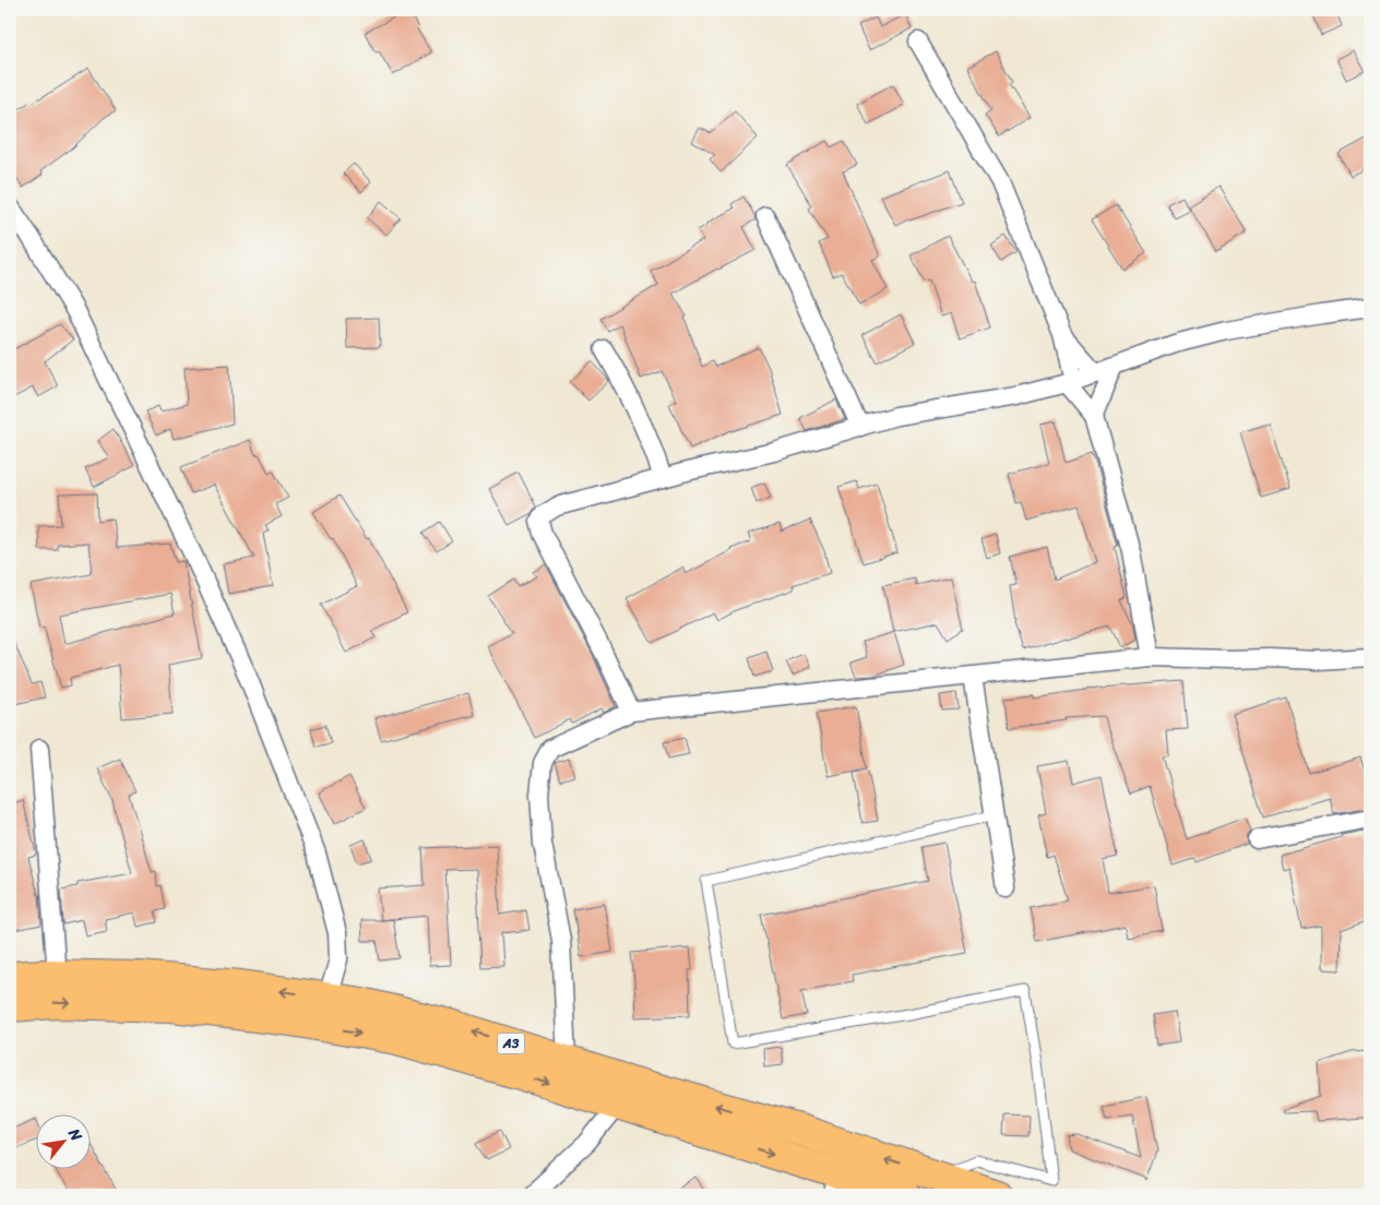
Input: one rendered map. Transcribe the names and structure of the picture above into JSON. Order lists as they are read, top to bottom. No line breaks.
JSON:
{"streets":{"highway":["A3"]},"north":"top right"}
